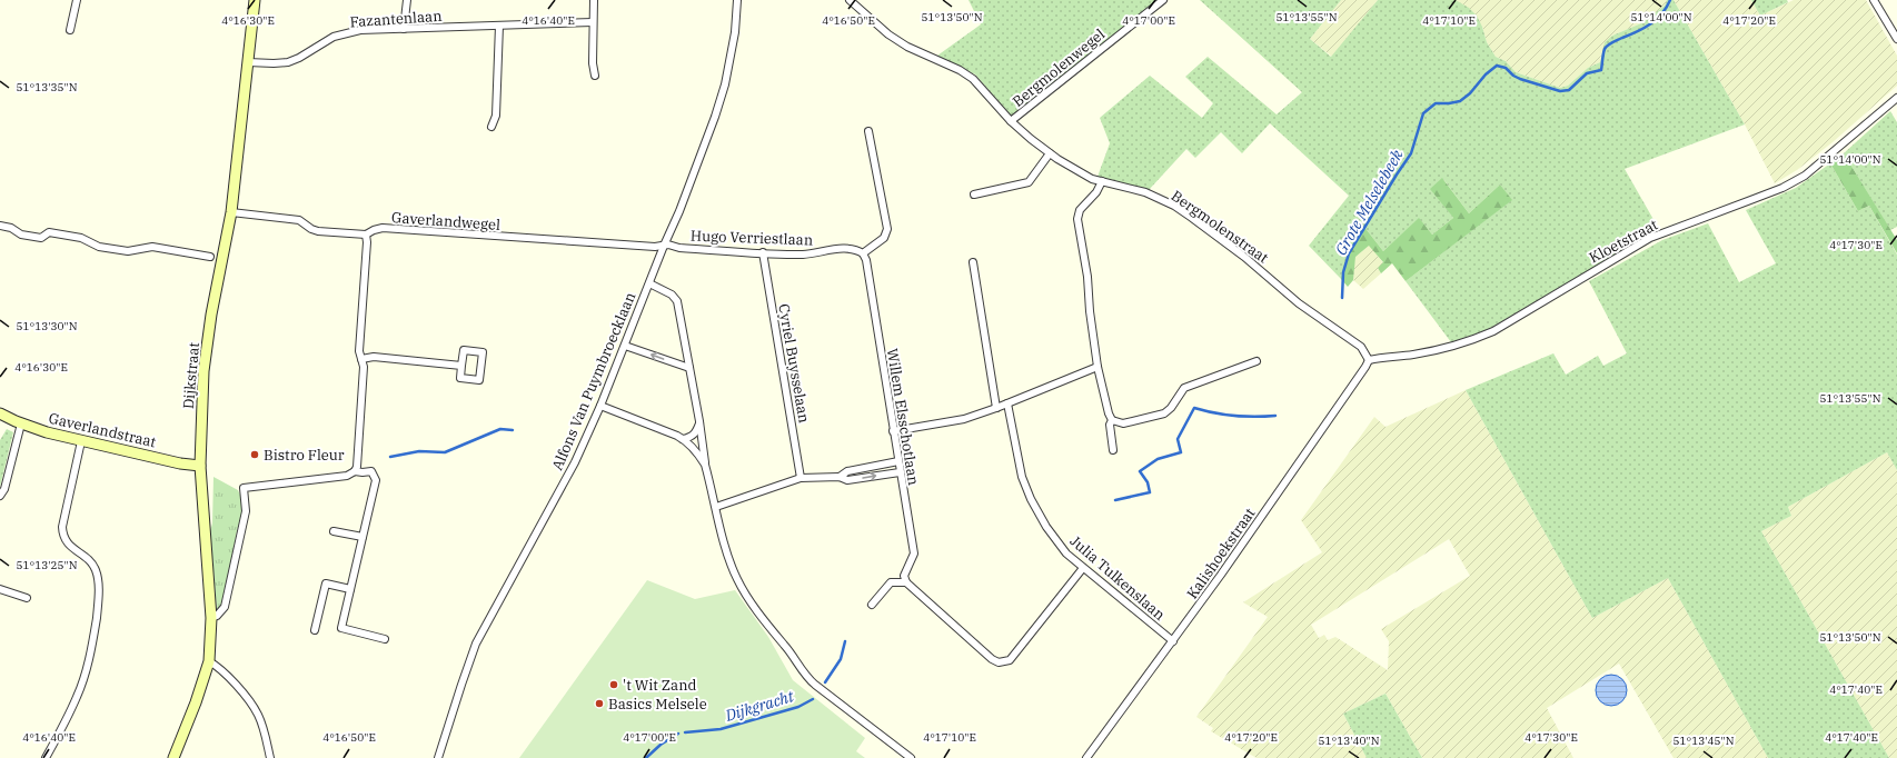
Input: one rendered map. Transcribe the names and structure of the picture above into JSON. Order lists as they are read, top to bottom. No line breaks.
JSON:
{"streets":{"main road":["Dijkstraat","Gaverlandstraat"],"street":["Fazantenlaan","Bergmolenwegel","Gaverlandwegel","Bergmolenstraat","Hugo Verriestlaan","Kloetstraat","Cyriel Buysselaan","Alfons Van Puymbroecklaan","Willem Elsschotlaan","Kalishoekstraat","Julia Tulkenslaan"]},"crossings":[["Fazantenlaan","Dijkstraat"],["Bergmolenwegel","Bergmolenstraat"],["Gaverlandwegel","Hugo Verriestlaan"],["Gaverlandwegel","Dijkstraat"],["Gaverlandwegel","Alfons Van Puymbroecklaan"],["Bergmolenstraat","Kloetstraat"],["Bergmolenstraat","Kalishoekstraat"],["Hugo Verriestlaan","Cyriel Buysselaan"],["Hugo Verriestlaan","Alfons Van Puymbroecklaan"],["Hugo Verriestlaan","Willem Elsschotlaan"],["Kloetstraat","Kalishoekstraat"],["Dijkstraat","Gaverlandstraat"],["Kalishoekstraat","Julia Tulkenslaan"]],"water":["Grote Melselebeek","Dijkgracht"],"places":["Bistro Fleur","'t Wit Zand","Basics Melsele"],"coordinates":["51°14'00\"N","51°13'50\"N","51°13'55\"N","4°16'30\"E","4°16'40\"E","4°17'00\"E","4°17'10\"E","4°16'50\"E","4°17'20\"E","51°13'35\"N","4°17'30\"E","51°13'30\"N","51°13'25\"N","4°17'40\"E","51°13'40\"N","51°13'45\"N"]}
